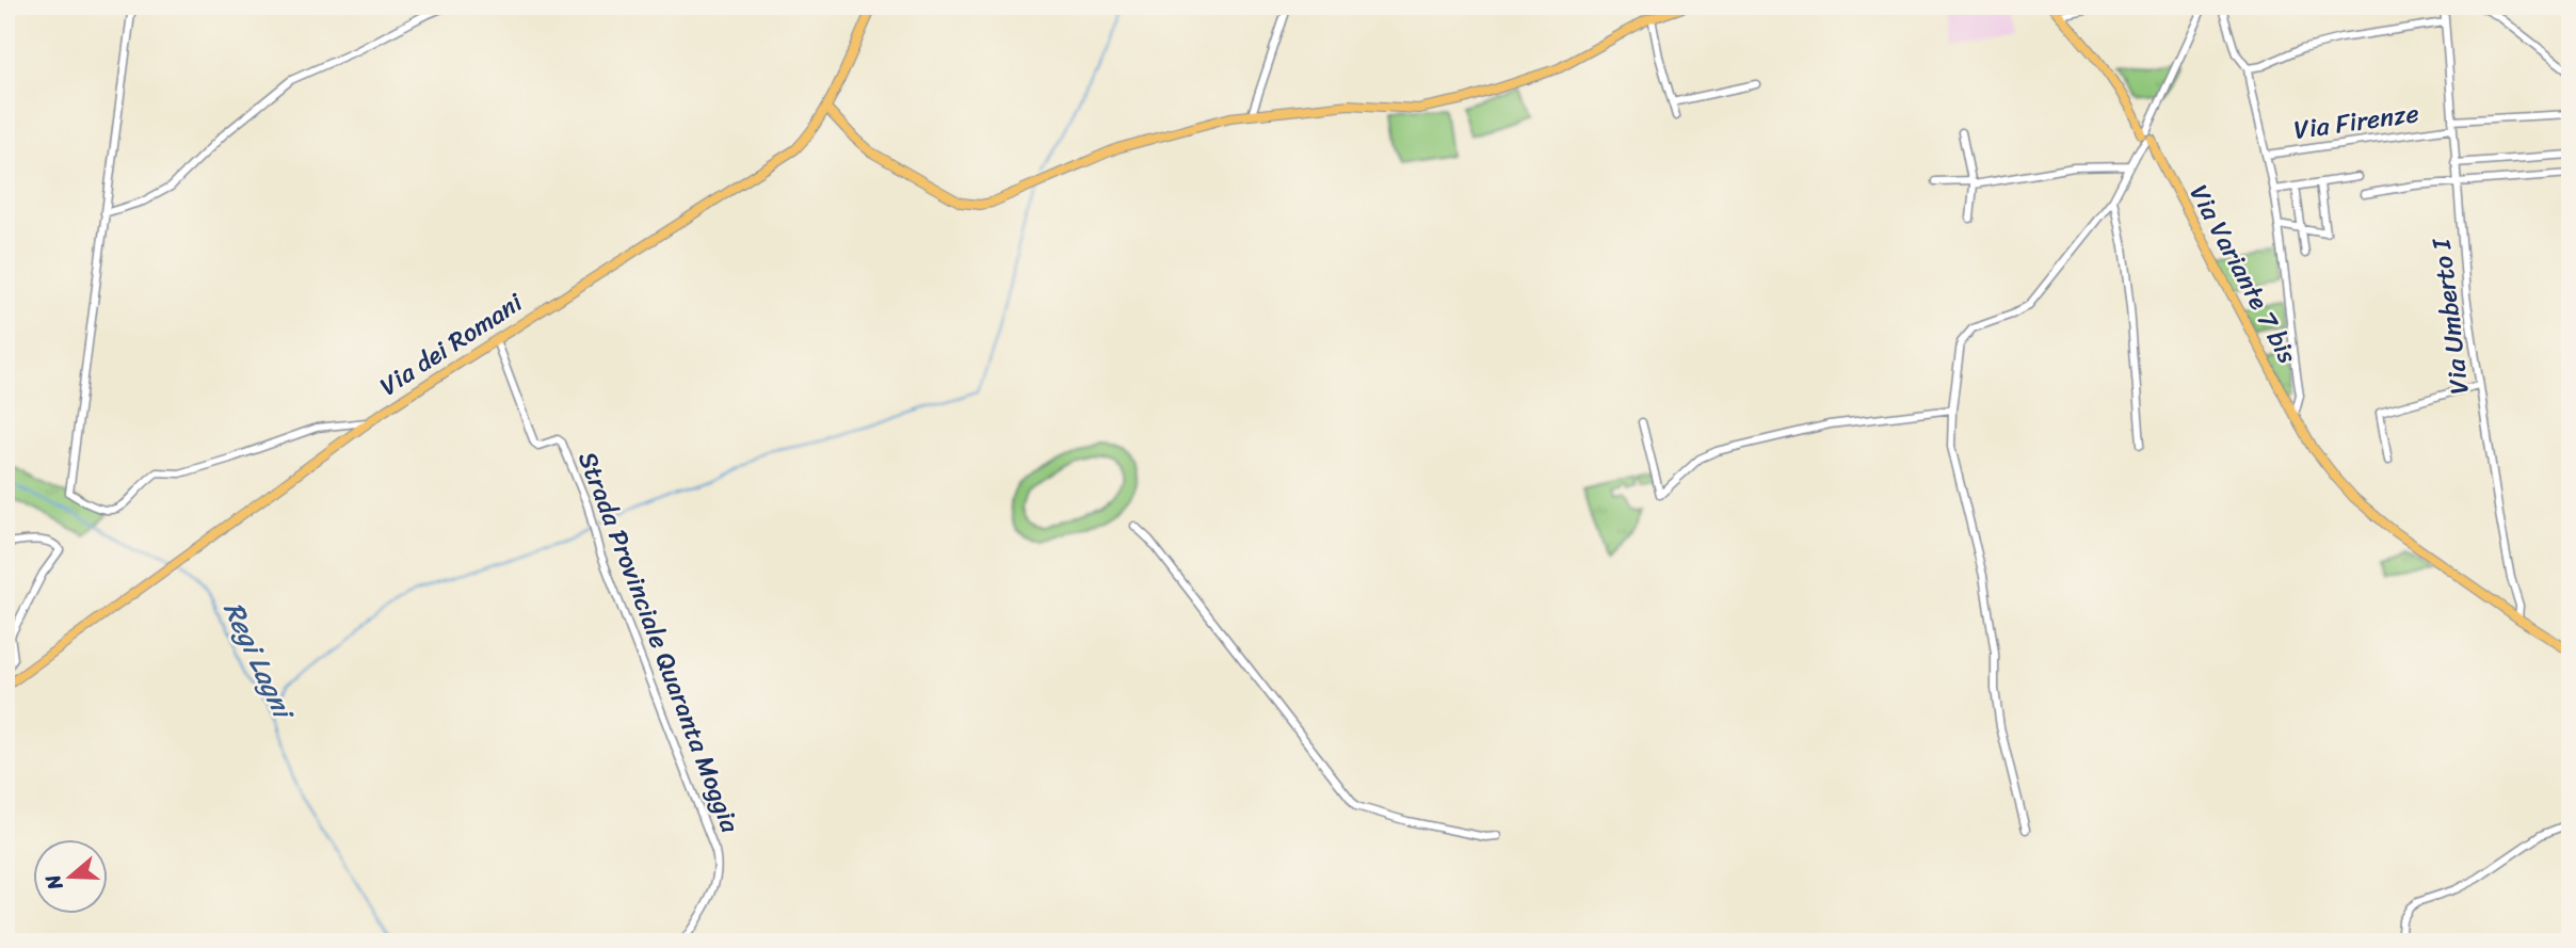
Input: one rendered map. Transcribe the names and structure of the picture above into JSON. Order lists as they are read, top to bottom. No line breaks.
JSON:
{"streets":{"main road":["Via Variante 7 bis","Via dei Romani"],"street":["Via Firenze","Via Umberto I","Strada Provinciale Quaranta Moggia"]},"crossings":[["Via Firenze","Via Umberto I"],["Via Variante 7 bis","Via Umberto I"],["Via dei Romani","Strada Provinciale Quaranta Moggia"]],"water":["Regi Lagni"],"north":"left"}
